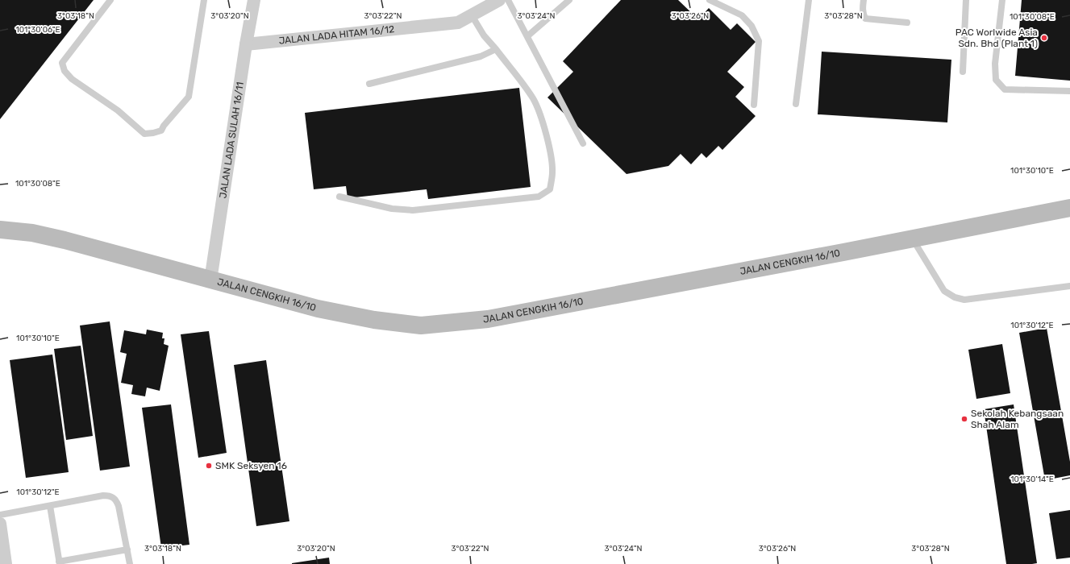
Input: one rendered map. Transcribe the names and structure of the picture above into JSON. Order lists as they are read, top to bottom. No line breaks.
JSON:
{"streets":{"street":["JALAN LADA HITAM 16/12","JALAN LADA SULAH 16/11","JALAN CENGKIH 16/10"]},"crossings":[["JALAN LADA HITAM 16/12","JALAN LADA SULAH 16/11"],["JALAN LADA SULAH 16/11","JALAN CENGKIH 16/10"]],"places":["PAC Worlwide Asia Sdn. Bhd (Plant 1)","Sekolah Kebangsaan Shah Alam","SMK Seksyen 16"],"coordinates":["3°03'18\"N","3°03'20\"N","3°03'22\"N","3°03'24\"N","3°03'26\"N","3°03'28\"N","101°30'08\"E","101°30'06\"E","101°30'10\"E","101°30'12\"E","101°30'14\"E"]}
